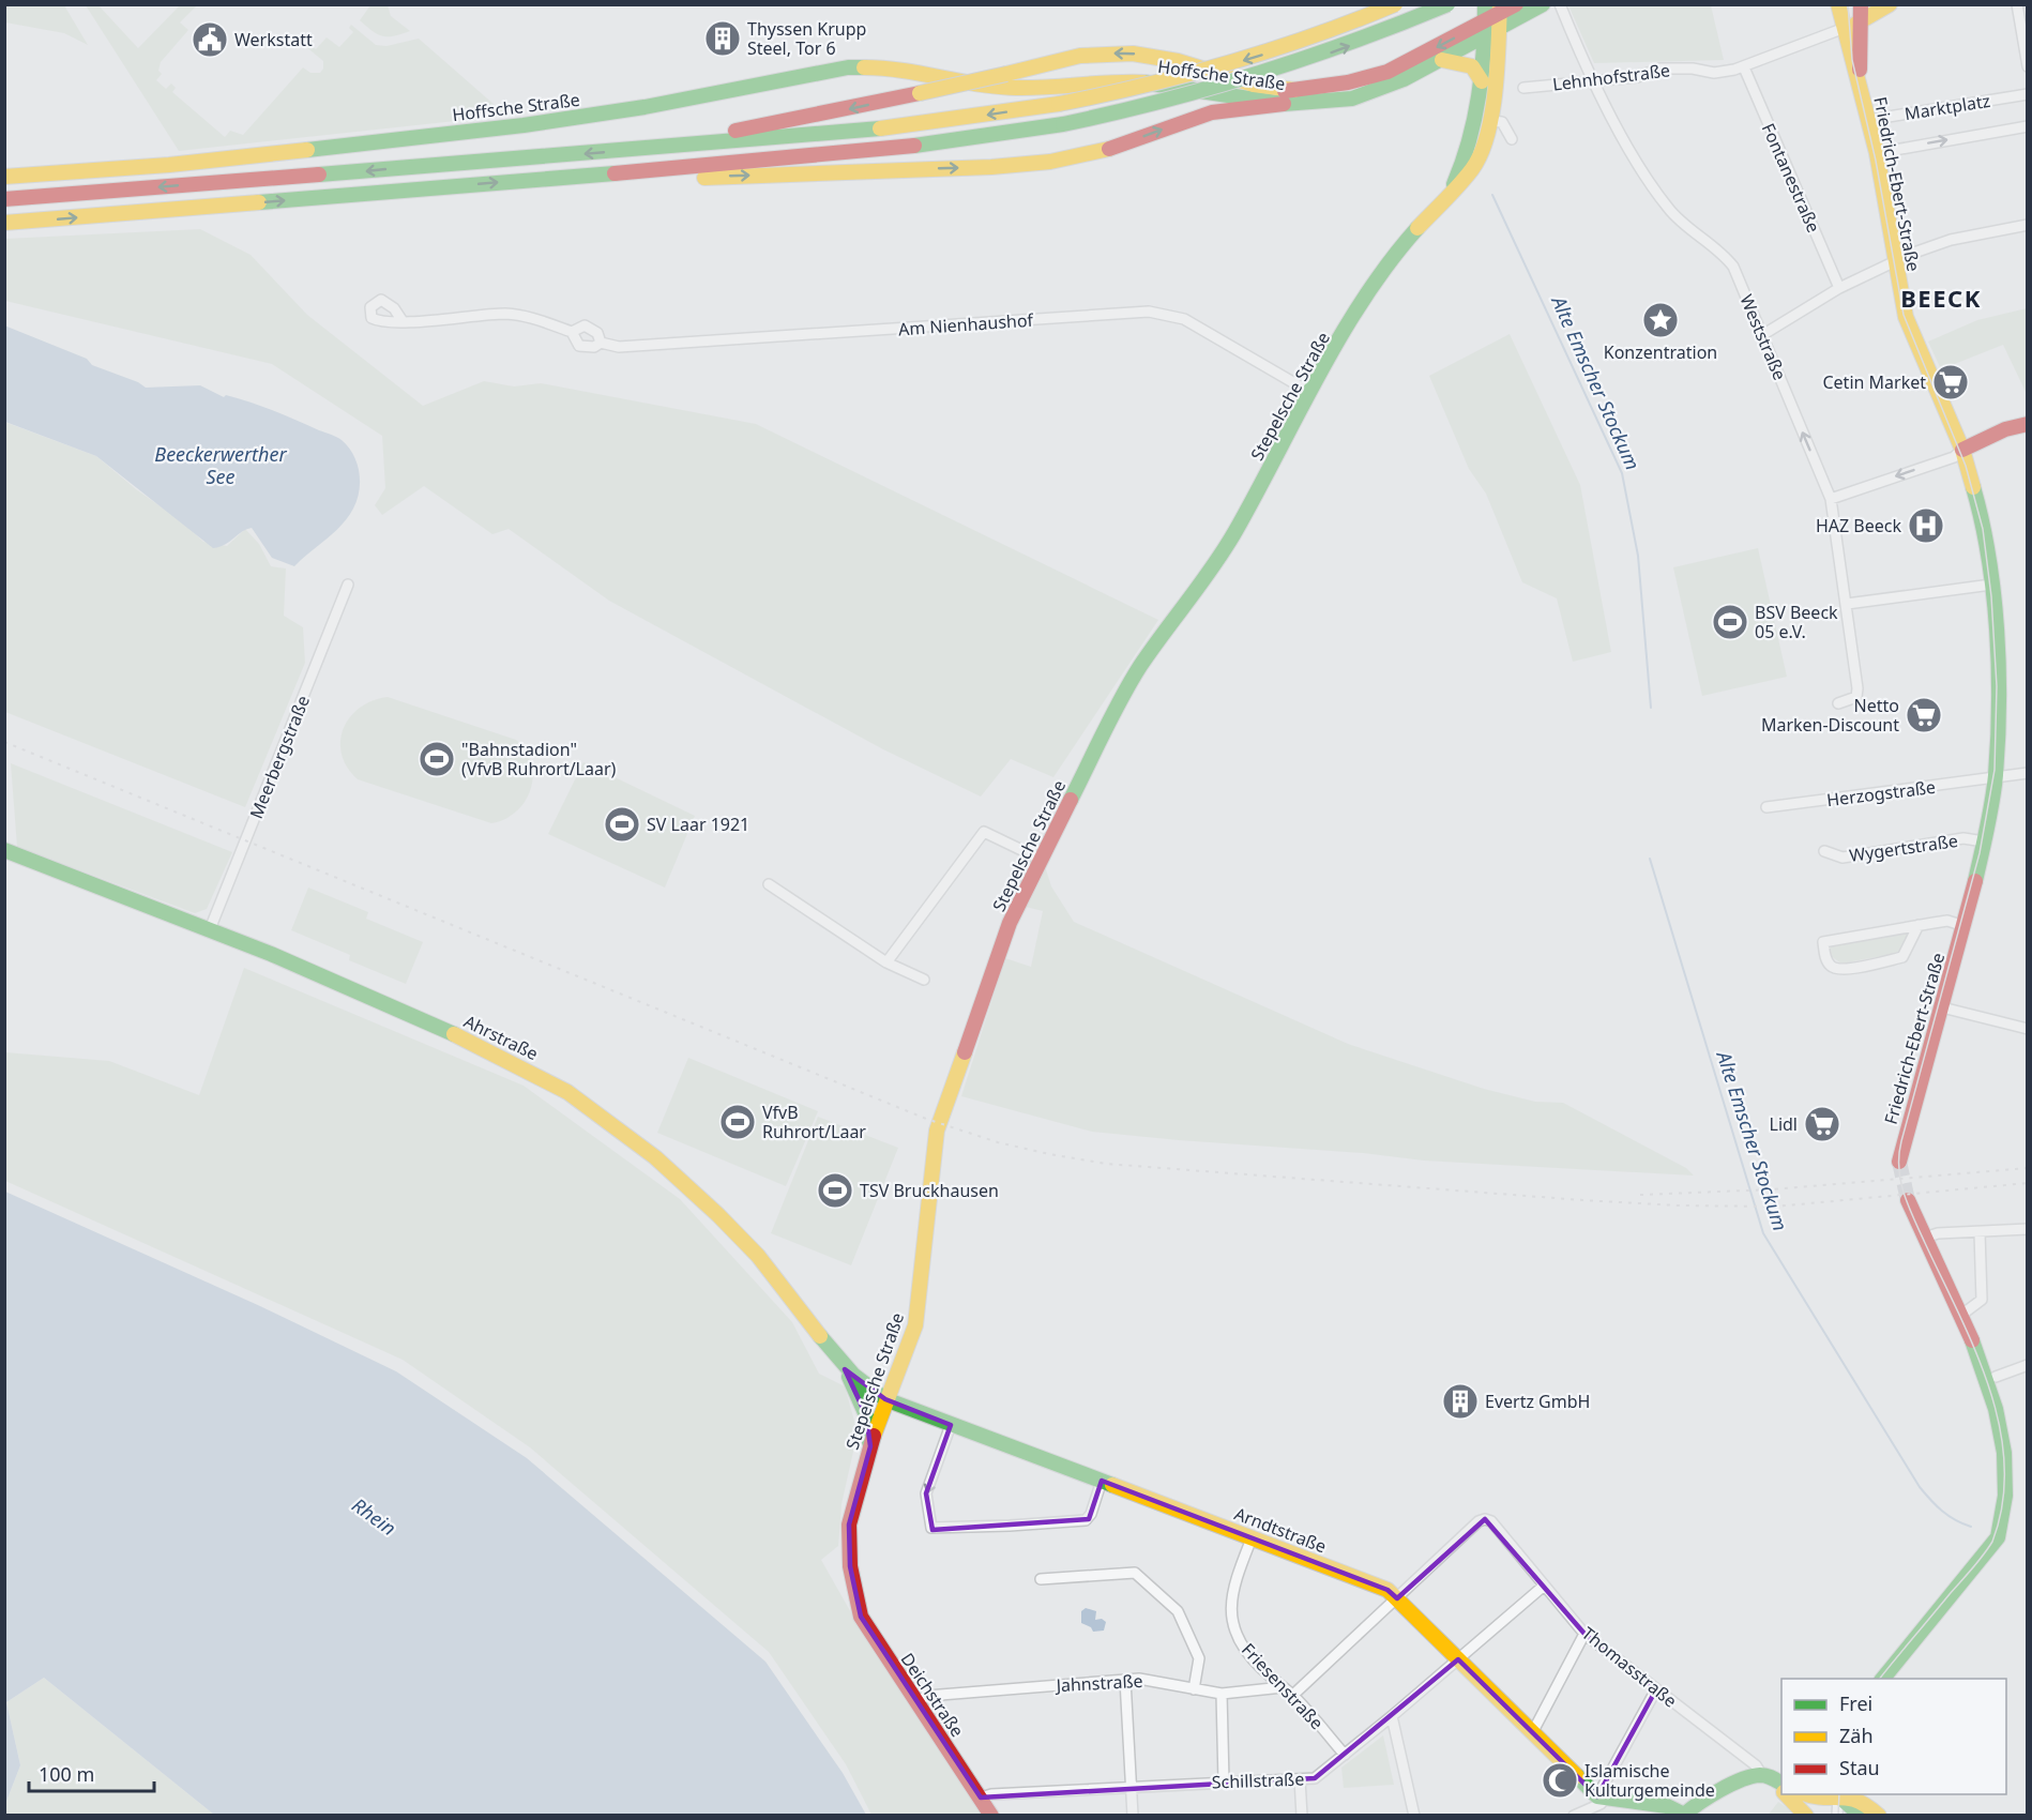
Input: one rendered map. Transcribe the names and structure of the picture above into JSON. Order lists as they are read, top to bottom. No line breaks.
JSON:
{"streets":{"main road":["Hoffsche Straße","Friedrich-Ebert-Straße","Stepelsche Straße","Ahrstraße","Arndtstraße","Deichstraße"],"street":["Lehnhofstraße","Marktplatz","Fontanestraße","Am Nienhaushof","Weststraße","Meerbergstraße","Herzogstraße","Wygertstraße","Thomasstraße","Jahnstraße","Friesenstraße","Schillstraße"]},"crossings":[["Hoffsche Straße","Stepelsche Straße"],["Lehnhofstraße","Fontanestraße"],["Lehnhofstraße","Friedrich-Ebert-Straße"],["Lehnhofstraße","Weststraße"],["Marktplatz","Friedrich-Ebert-Straße"],["Friedrich-Ebert-Straße","Herzogstraße"],["Friedrich-Ebert-Straße","Wygertstraße"],["Am Nienhaushof","Stepelsche Straße"],["Stepelsche Straße","Ahrstraße"],["Stepelsche Straße","Arndtstraße"],["Stepelsche Straße","Deichstraße"],["Meerbergstraße","Ahrstraße"],["Ahrstraße","Arndtstraße"],["Arndtstraße","Thomasstraße"],["Arndtstraße","Friesenstraße"],["Arndtstraße","Schillstraße"],["Thomasstraße","Schillstraße"],["Jahnstraße","Friesenstraße"],["Jahnstraße","Deichstraße"],["Friesenstraße","Schillstraße"],["Deichstraße","Schillstraße"]],"districts":["BEECK"],"water":["Alte Emscher Stockum","Beeckerwerther See","Rhein"],"places":{"building":["Thyssen Krupp Steel, Tor 6","Evertz GmbH"],"public building":["Werkstatt"],"place":["Konzentration"],"supermarket":["Cetin Market","Netto Marken-Discount","Lidl"],"hospital":["HAZ Beeck"],"sports":["BSV Beeck 05 e.V.","\"Bahnstadion\" (VfvB Ruhrort/Laar)","SV Laar 1921","VfvB Ruhrort/Laar","TSV Bruckhausen"],"mosque":["Islamische Kulturgemeinde"]},"legend":["Frei","Zäh","Stau"],"scale_bar":"100 m"}
